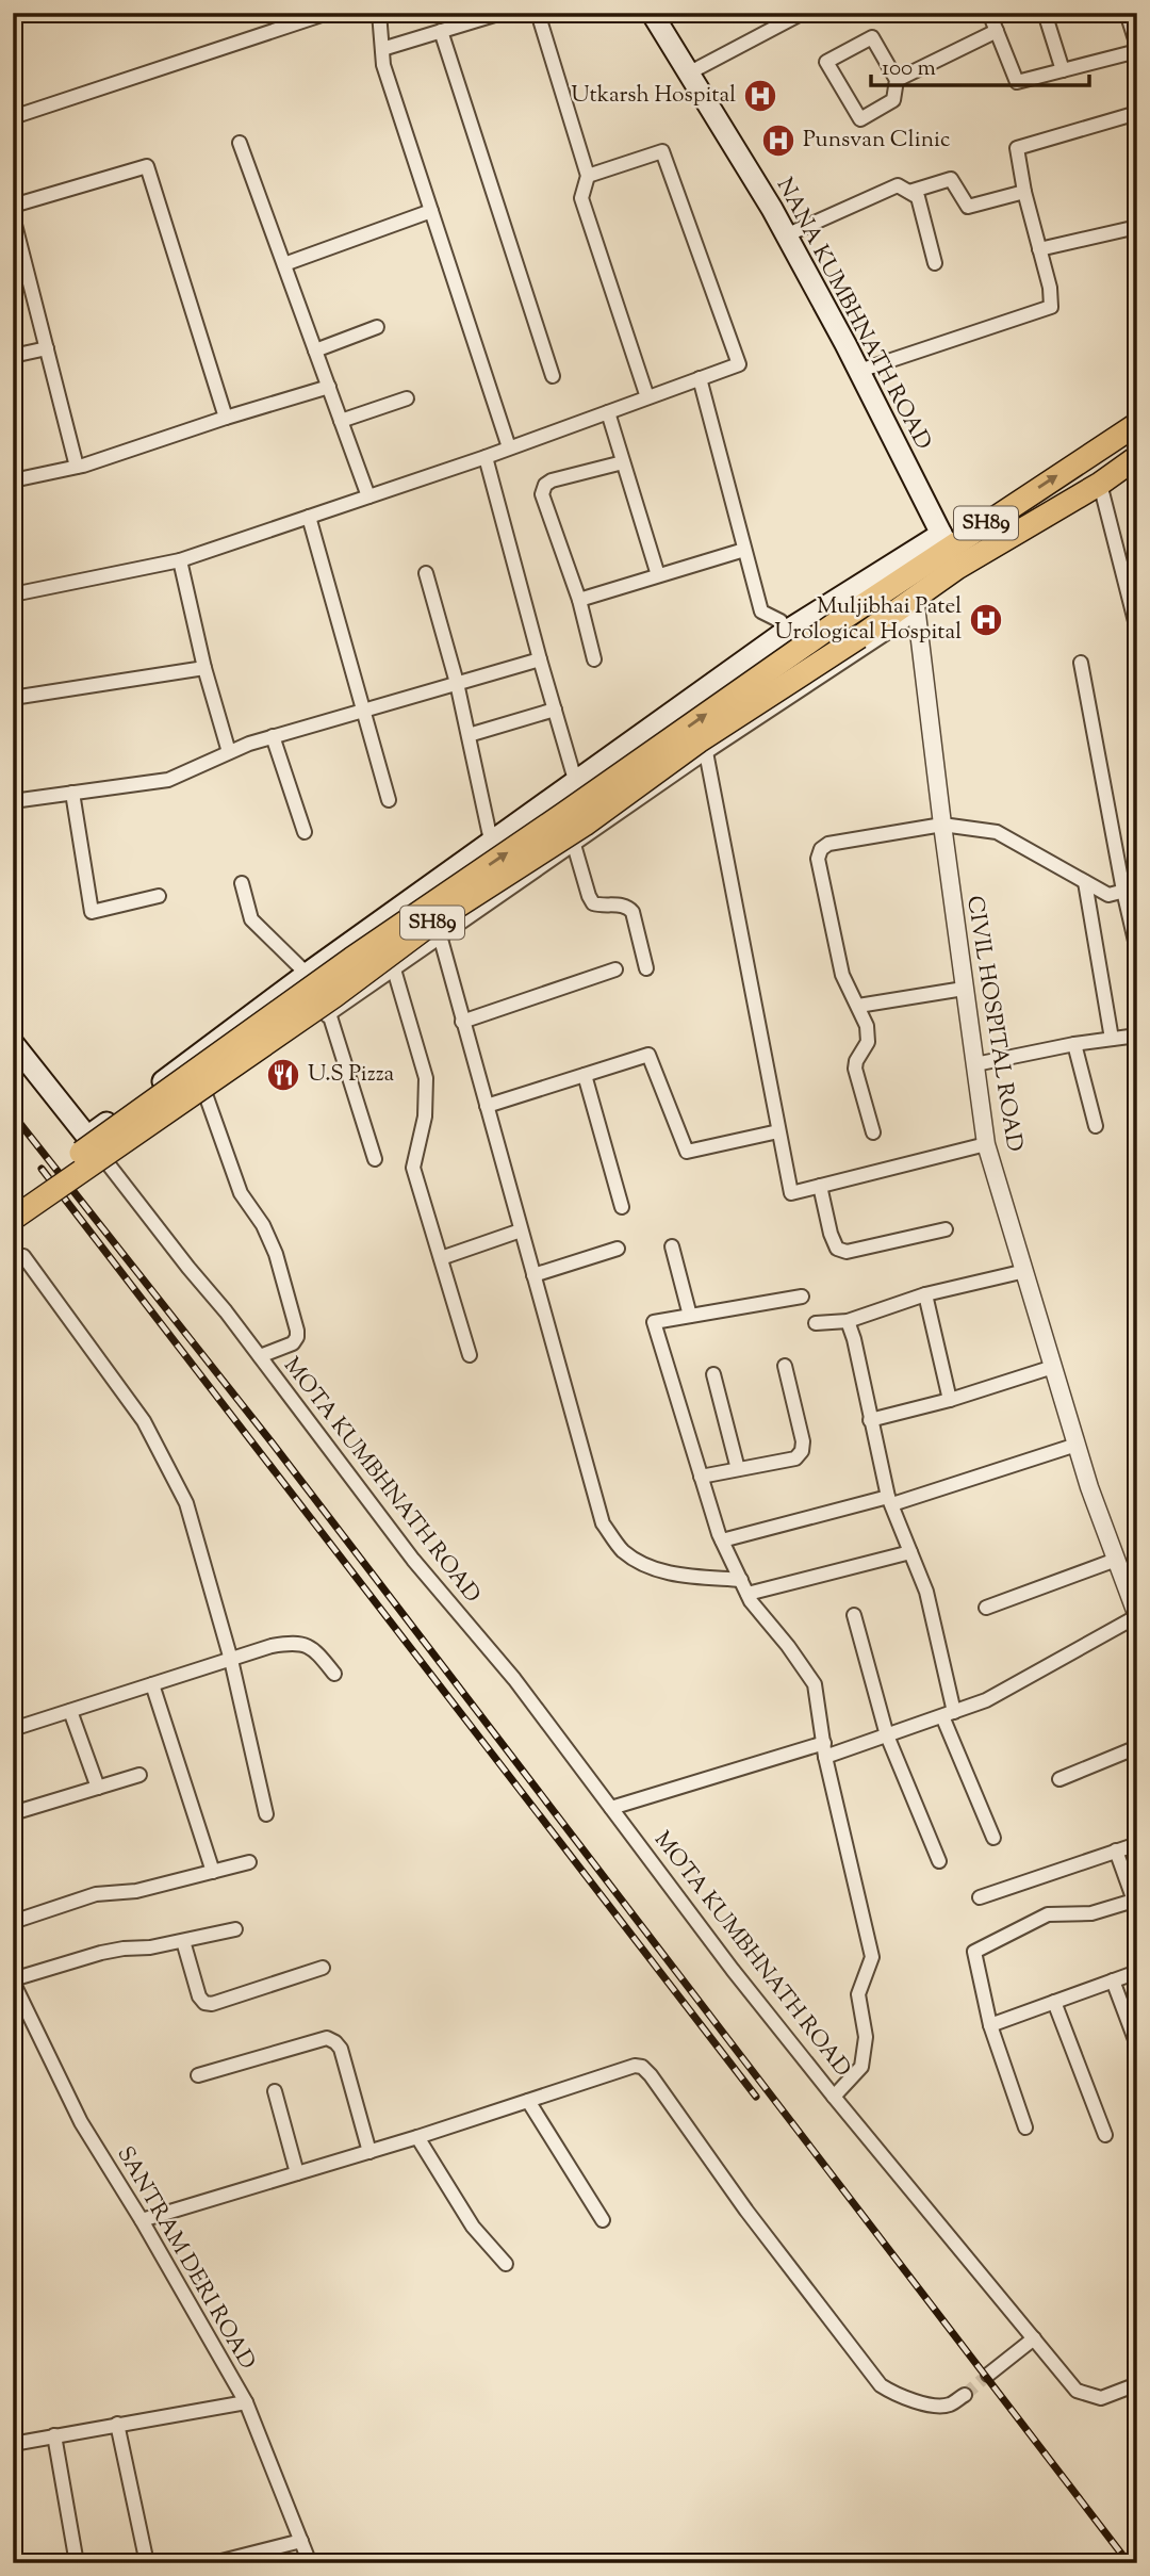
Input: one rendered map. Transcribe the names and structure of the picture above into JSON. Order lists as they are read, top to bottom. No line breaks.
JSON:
{"streets":{"main road":["NANA KUMBHNATH ROAD","SH89"],"street":["CIVIL HOSPITAL ROAD","MOTA KUMBHNATH ROAD","SANTRAM DERI ROAD"]},"crossings":[["NANA KUMBHNATH ROAD","SH89"],["SH89","CIVIL HOSPITAL ROAD"]],"places":{"hospital":["Utkarsh Hospital","Punsvan Clinic","Muljibhai Patel Urological Hospital"],"restaurant":["U.S Pizza"]},"scale_bar":"100 m"}
